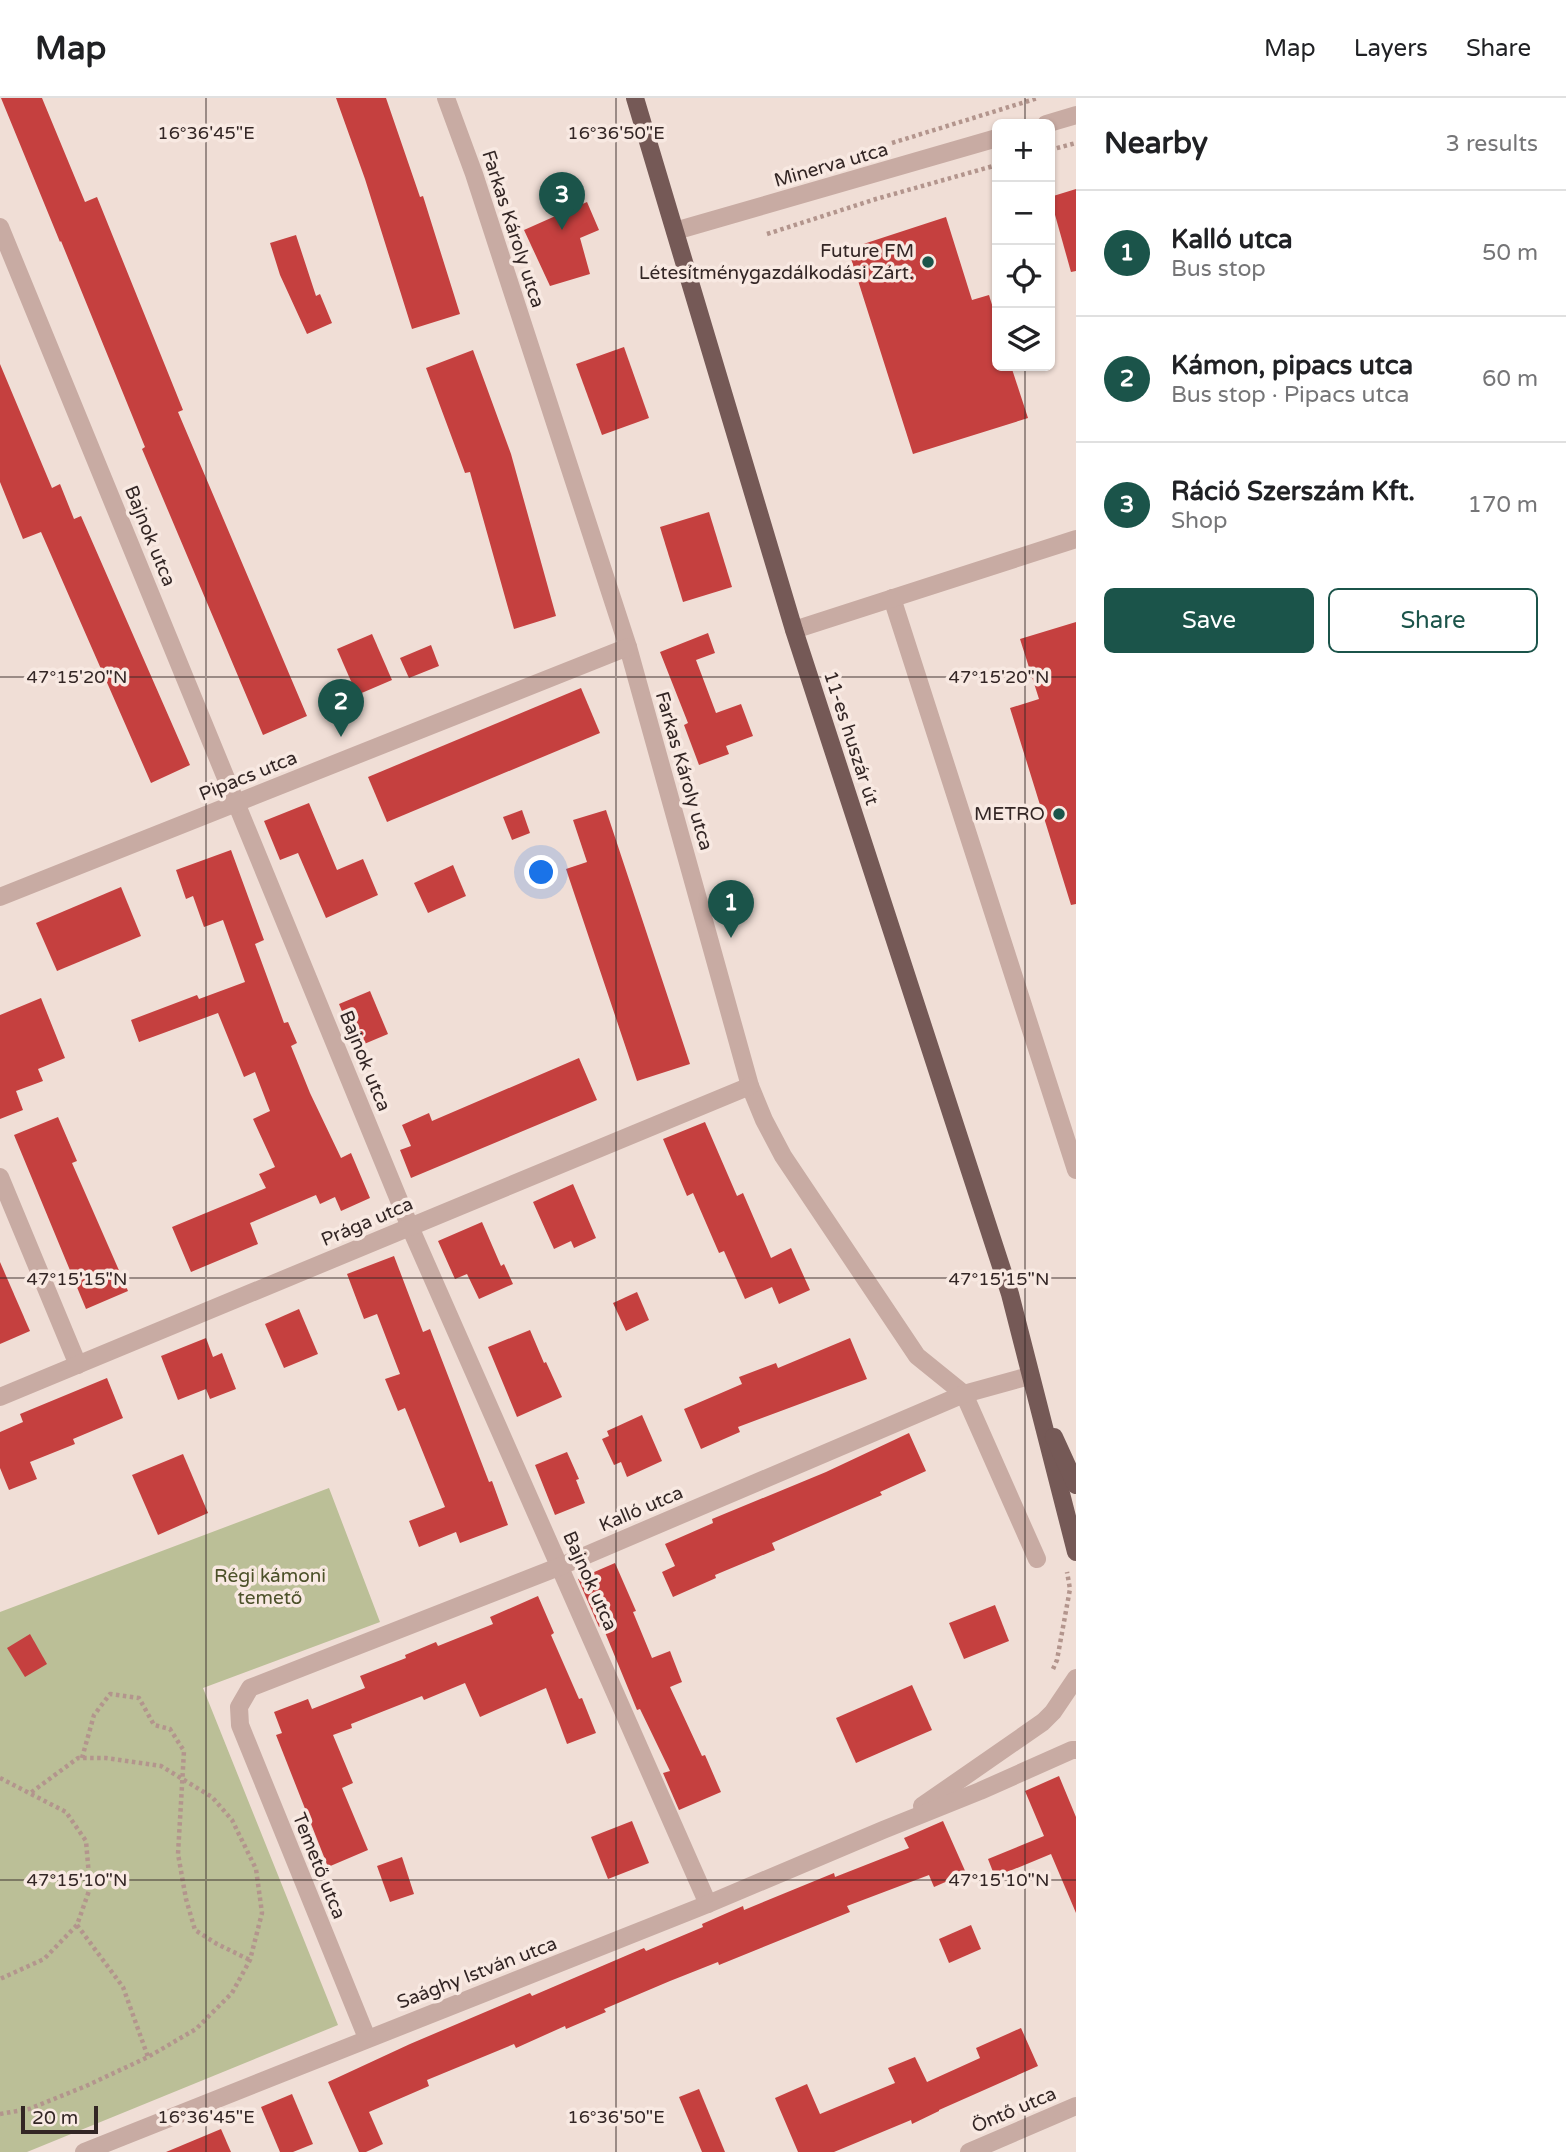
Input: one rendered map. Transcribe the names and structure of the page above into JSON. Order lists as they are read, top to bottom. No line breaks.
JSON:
{"streets":{"main road":["11-es huszár út"],"street":["Minerva utca","Farkas Károly utca","Bajnok utca","Pipacs utca","Prága utca","Kalló utca","Temető utca","Saághy István utca","Öntő utca"]},"crossings":[["Minerva utca","11-es huszár út"],["Farkas Károly utca","Pipacs utca"],["Farkas Károly utca","Prága utca"],["Farkas Károly utca","Kalló utca"],["Bajnok utca","Pipacs utca"],["Bajnok utca","Prága utca"],["Bajnok utca","Kalló utca"],["Bajnok utca","Saághy István utca"],["11-es huszár út","Kalló utca"],["Kalló utca","Temető utca"],["Temető utca","Saághy István utca"]],"parks":["Régi kámoni temető"],"places":["Future FM Létesítménygazdálkodási Zárt.","METRO"],"scale_bar":"20 m","page":{"header":"Map","nav":["Map","Layers","Share"],"heading":["Nearby","3 results"],"map_buttons":["+","−"],"pins":["3","2","1"],"list":[{"mark":"1","name":"Kalló utca","note":"Bus stop","value":"50 m"},{"mark":"2","name":"Kámon, pipacs utca","note":"Bus stop · Pipacs utca","value":"60 m"},{"mark":"3","name":"Ráció Szerszám Kft.","note":"Shop","value":"170 m"}],"buttons":["Save","Share"],"scale":"20 m"},"coordinates":["16°36'45\"E","16°36'50\"E","47°15'20\"N","47°15'15\"N","47°15'10\"N"]}
